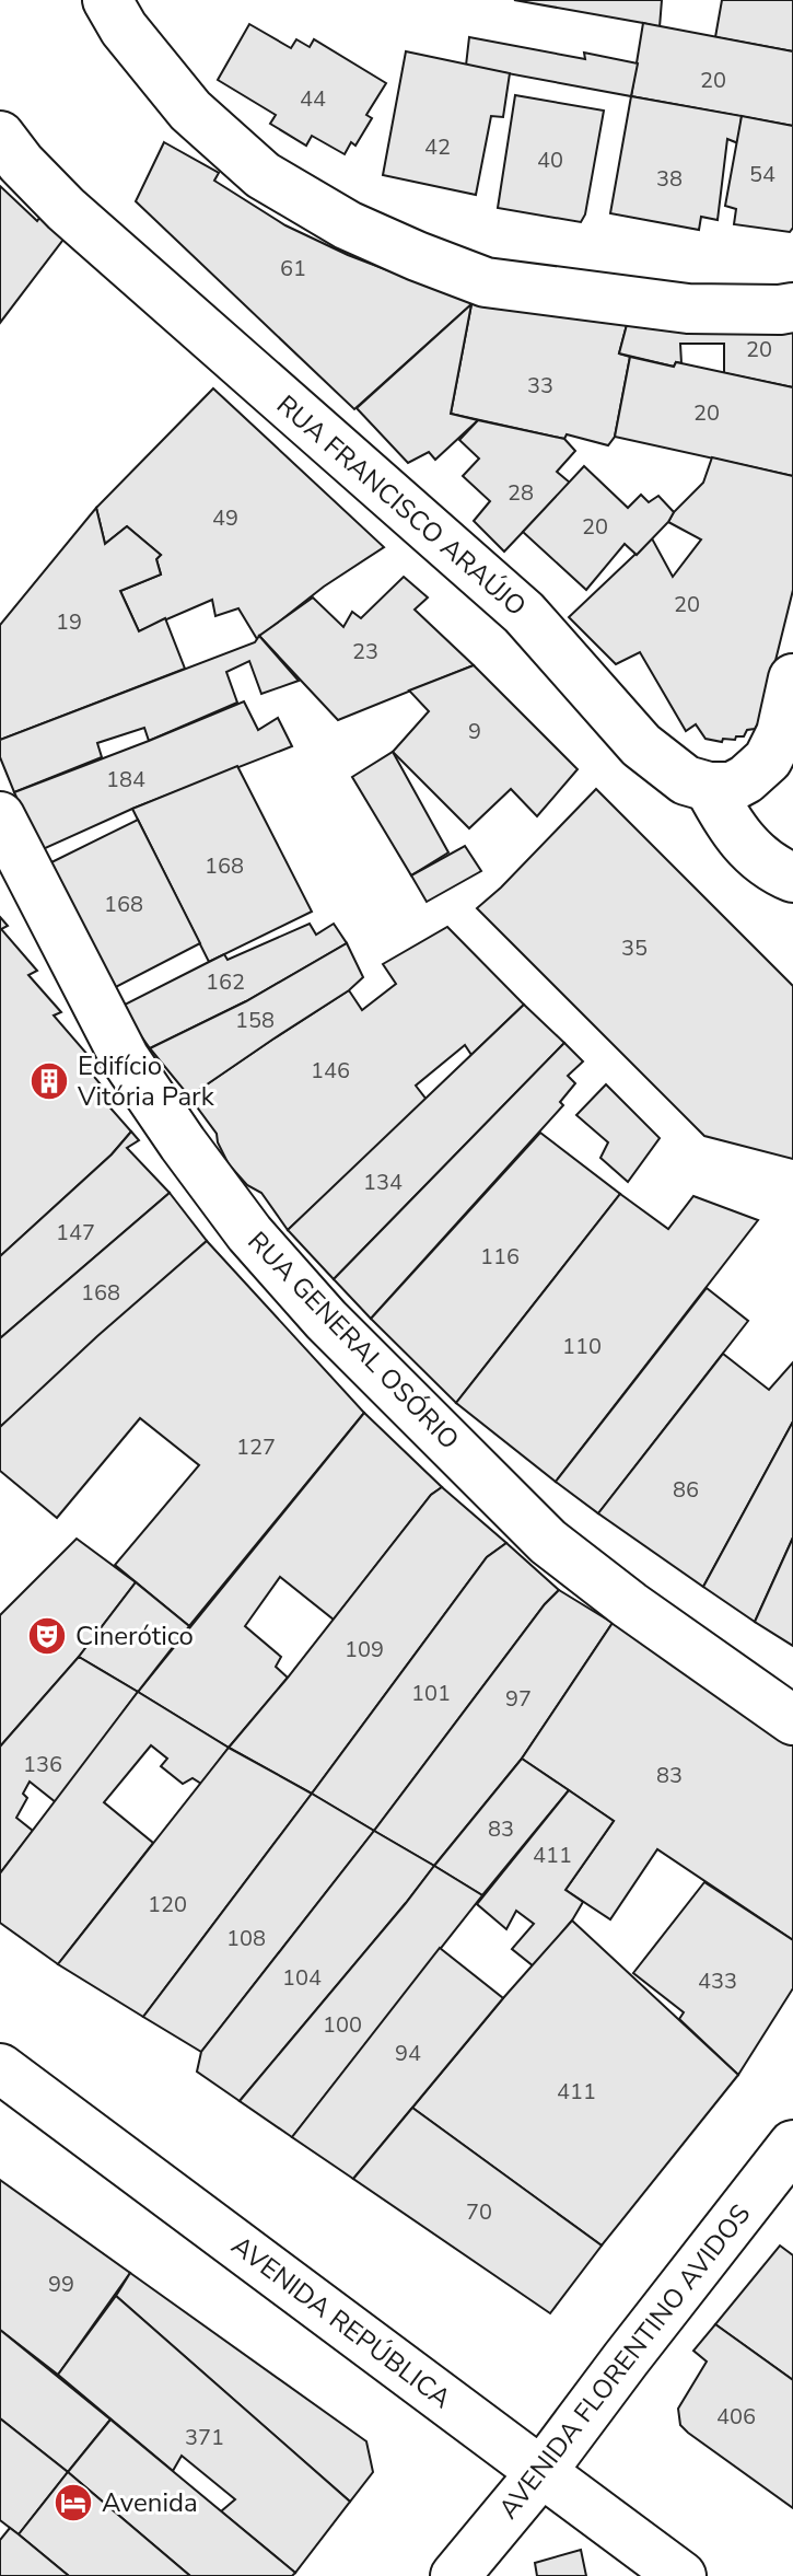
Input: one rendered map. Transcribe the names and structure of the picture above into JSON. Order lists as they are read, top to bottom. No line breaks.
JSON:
{"streets":{"street":["RUA FRANCISCO ARAÚJO","RUA GENERAL OSÓRIO","AVENIDA REPÚBLICA","AVENIDA FLORENTINO AVIDOS"]},"crossings":[["AVENIDA REPÚBLICA","AVENIDA FLORENTINO AVIDOS"]],"places":{"building":["Edifício Vitória Park"],"theatre":["Cinerótico"],"hotel":["Avenida"]},"house_numbers":["20","44","42","40","54","38","61","20","33","20","28","49","20","20","19","23","9","184","168","168","35","162","158","146","134","147","116","168","110","127","86","109","101","97","136","83","83","411","120","108","104","433","100","94","411","70","99","406","371"]}
